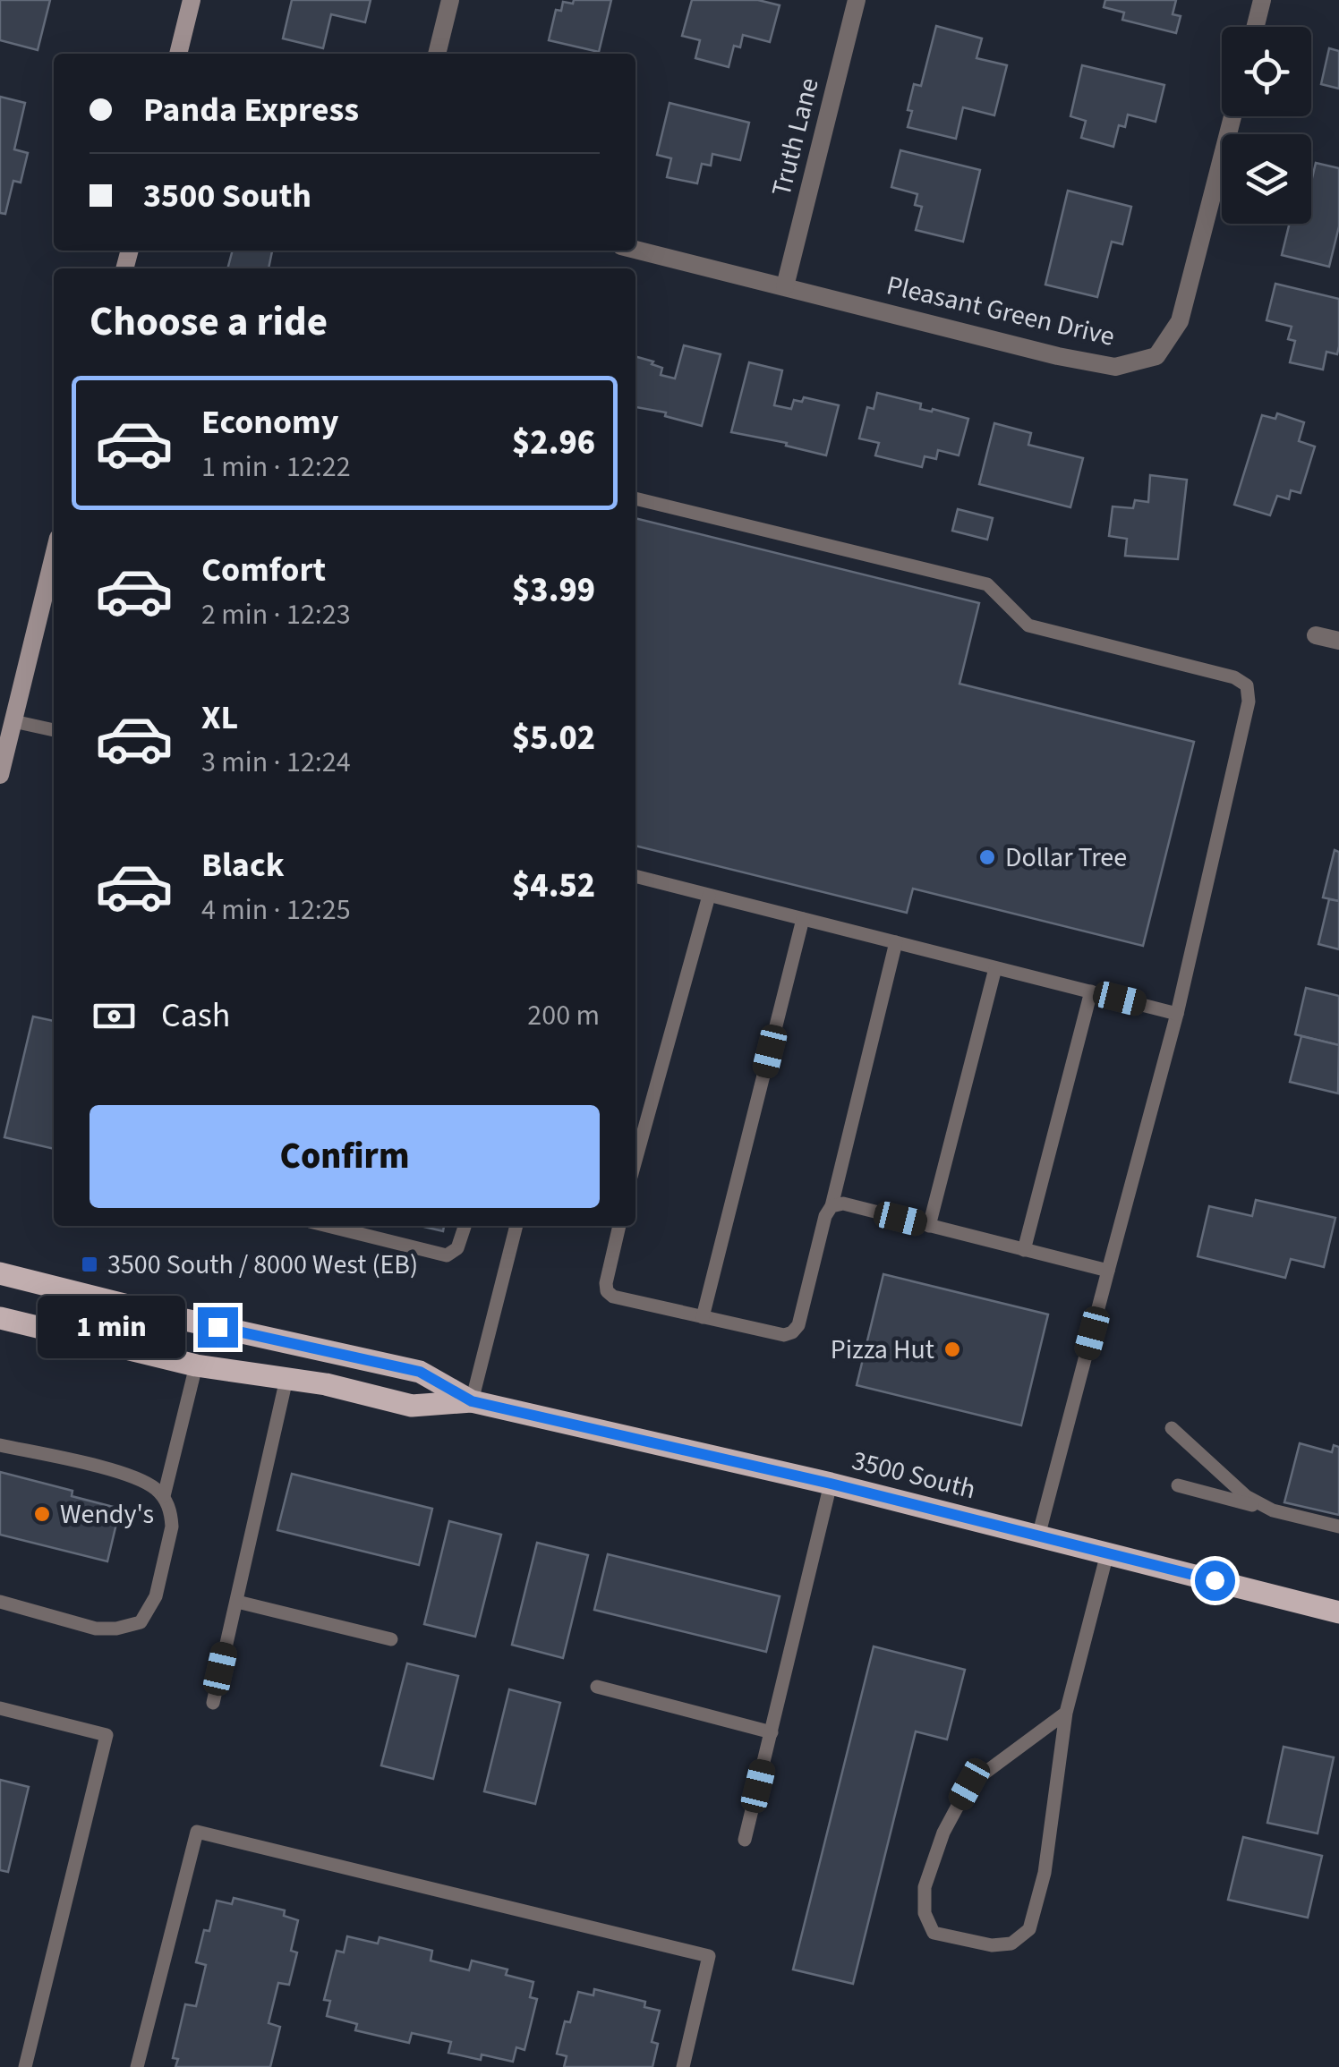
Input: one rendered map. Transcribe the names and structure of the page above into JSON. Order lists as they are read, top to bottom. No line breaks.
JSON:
{"streets":{"main road":["3500 South"],"street":["Truth Lane","Pleasant Green Drive"]},"crossings":[["Truth Lane","Pleasant Green Drive"]],"places":{"other":["Dollar Tree","Pizza Hut","Wendy's"],"transit":["3500 South / 8000 West (EB)"]},"page":{"banner":["Panda Express","3500 South"],"heading":"Choose a ride","list":[{"name":"Economy","note":"1 min · 12:22","value":"$2.96"},{"name":"Comfort","note":"2 min · 12:23","value":"$3.99"},{"name":"XL","note":"3 min · 12:24","value":"$5.02"},{"name":"Black","note":"4 min · 12:25","value":"$4.52"}],"pay":["Cash","200 m"],"buttons":"Confirm","bubble":"1 min"}}
